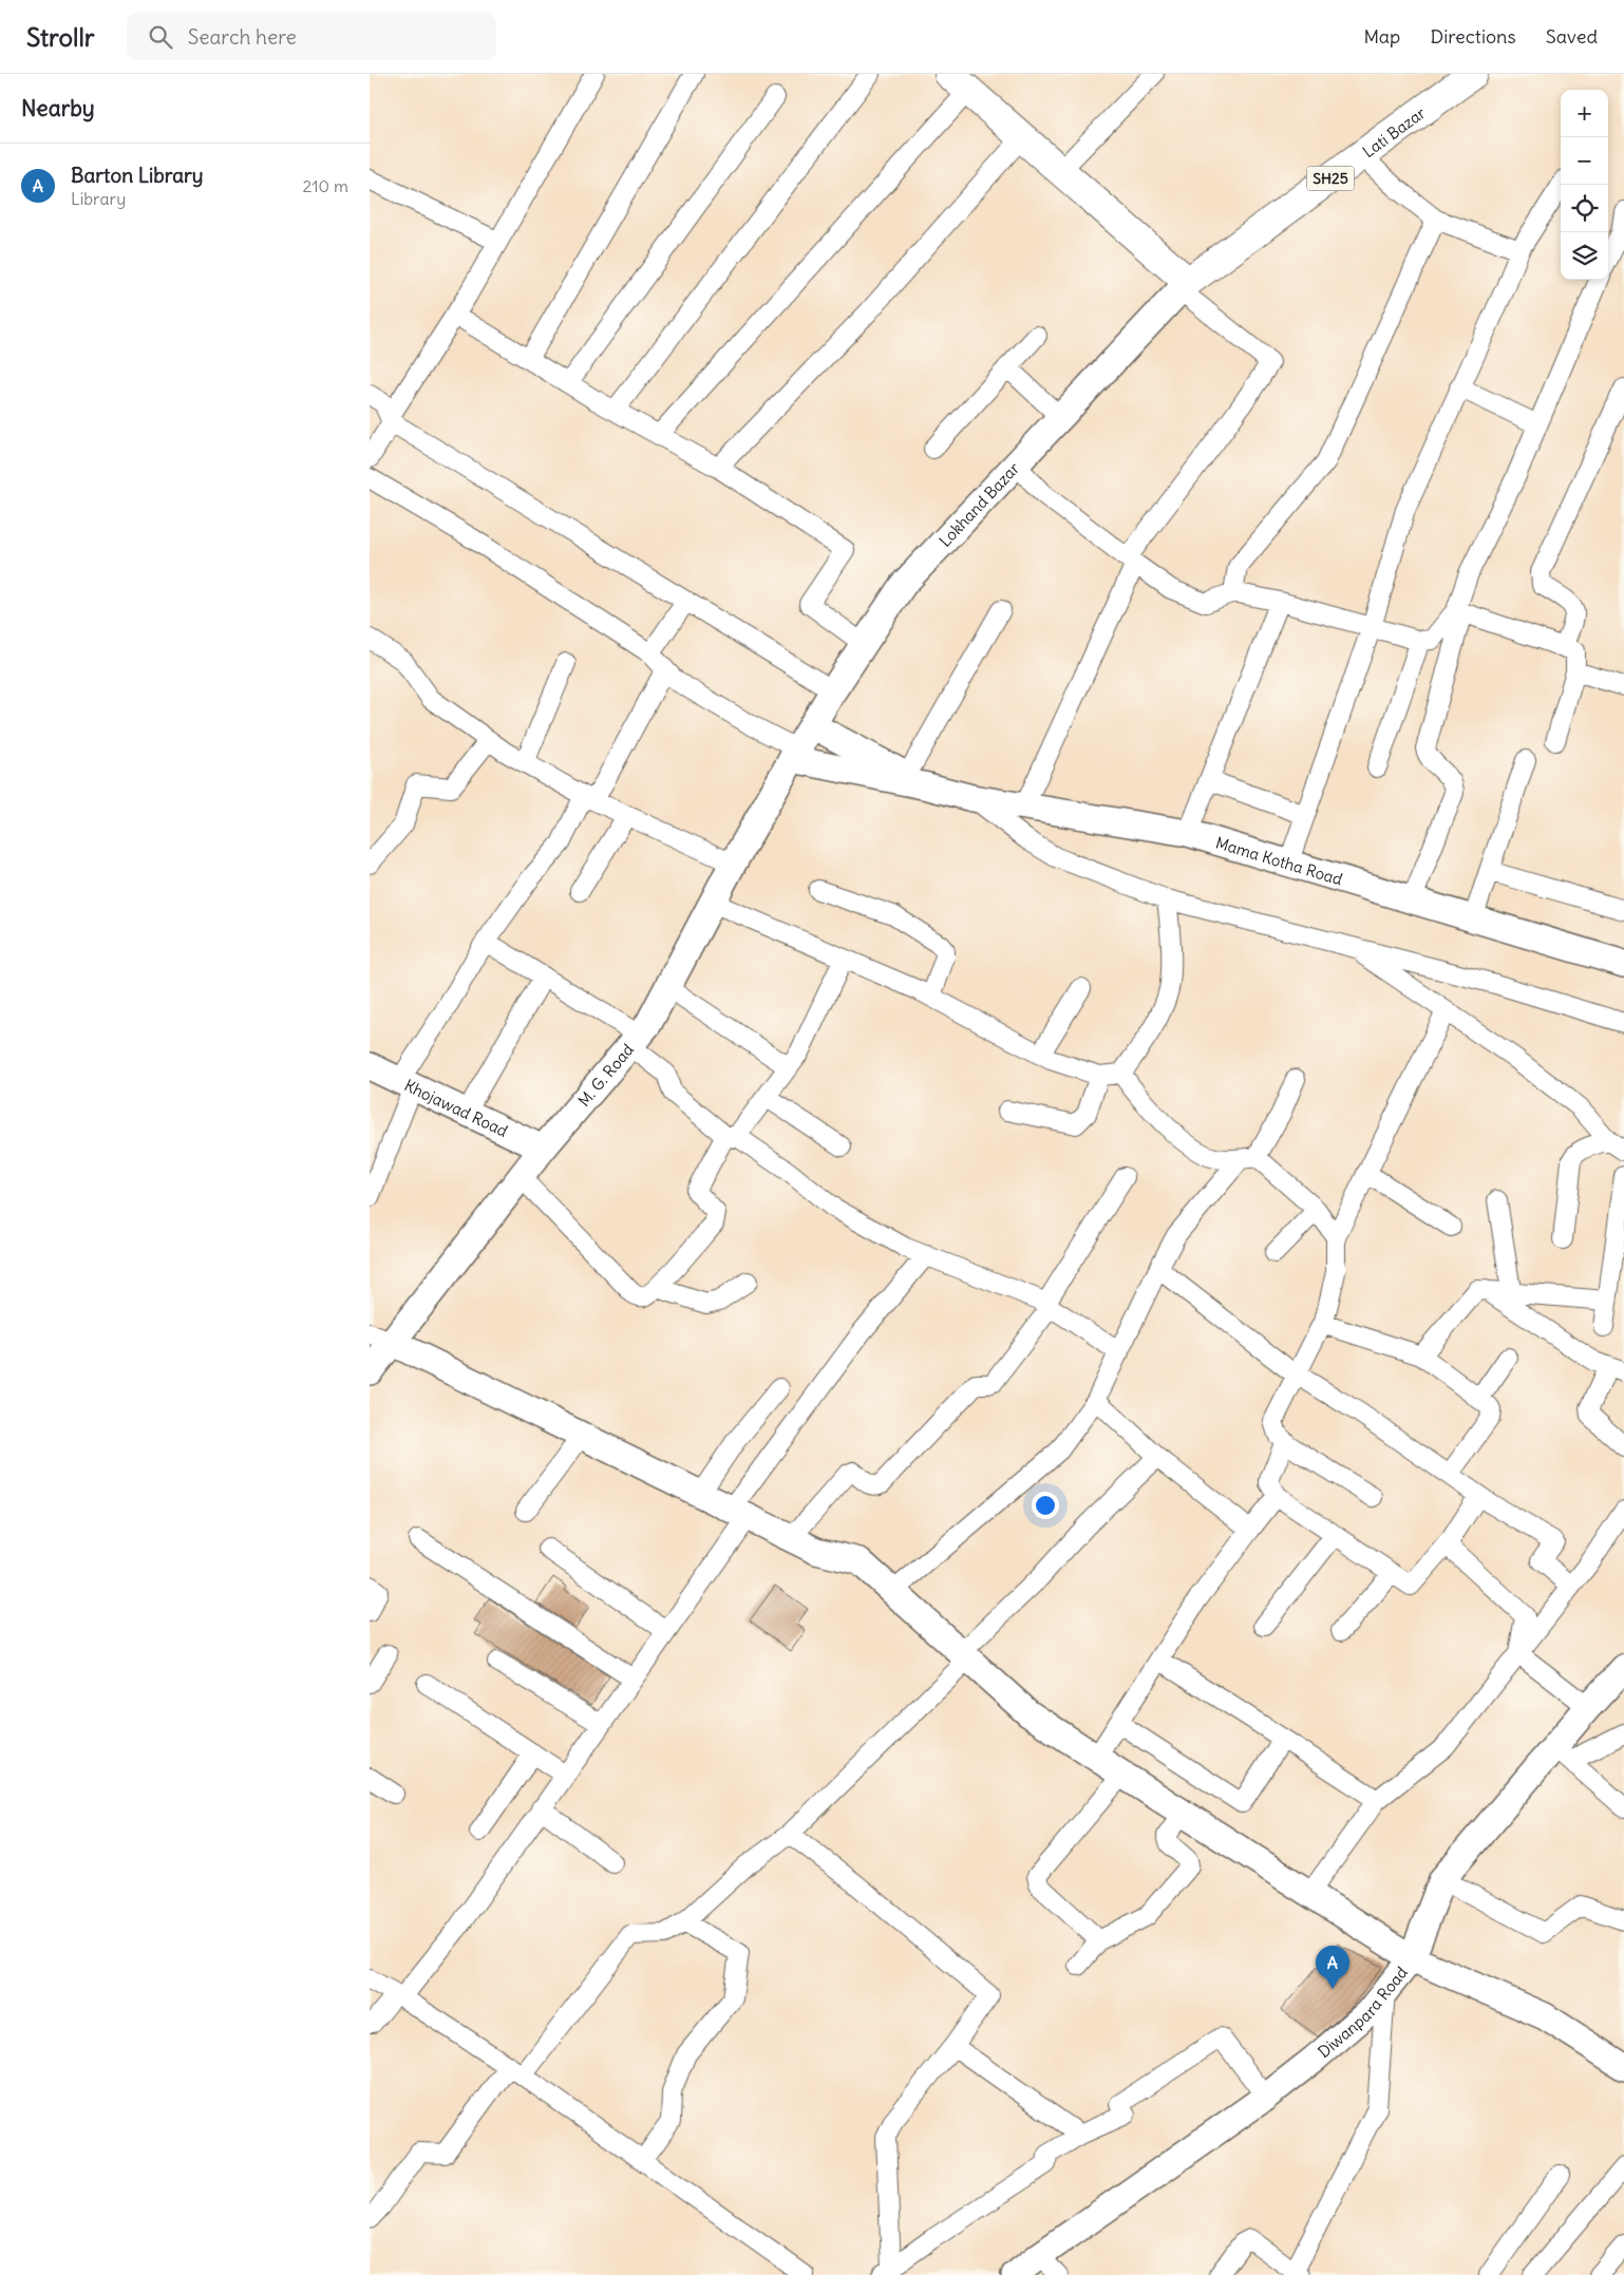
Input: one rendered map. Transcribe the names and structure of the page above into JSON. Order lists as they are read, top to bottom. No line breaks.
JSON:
{"streets":{"main road":["Lati Bazar","SH25"],"street":["Lokhand Bazar","Mama Kotha Road","M. G. Road","Khojawad Road","Diwanpara Road"]},"crossings":[["Lati Bazar","Lokhand Bazar"],["Lokhand Bazar","Mama Kotha Road"],["Lokhand Bazar","M. G. Road"],["Mama Kotha Road","M. G. Road"],["M. G. Road","Khojawad Road"]],"page":{"header":"Strollr","search":"Search here","nav":["Map","Directions","Saved"],"heading":"Nearby","map_buttons":["+","−"],"list":[{"mark":"A","name":"Barton Library","note":"Library","value":"210 m"}],"pins":"A"}}
